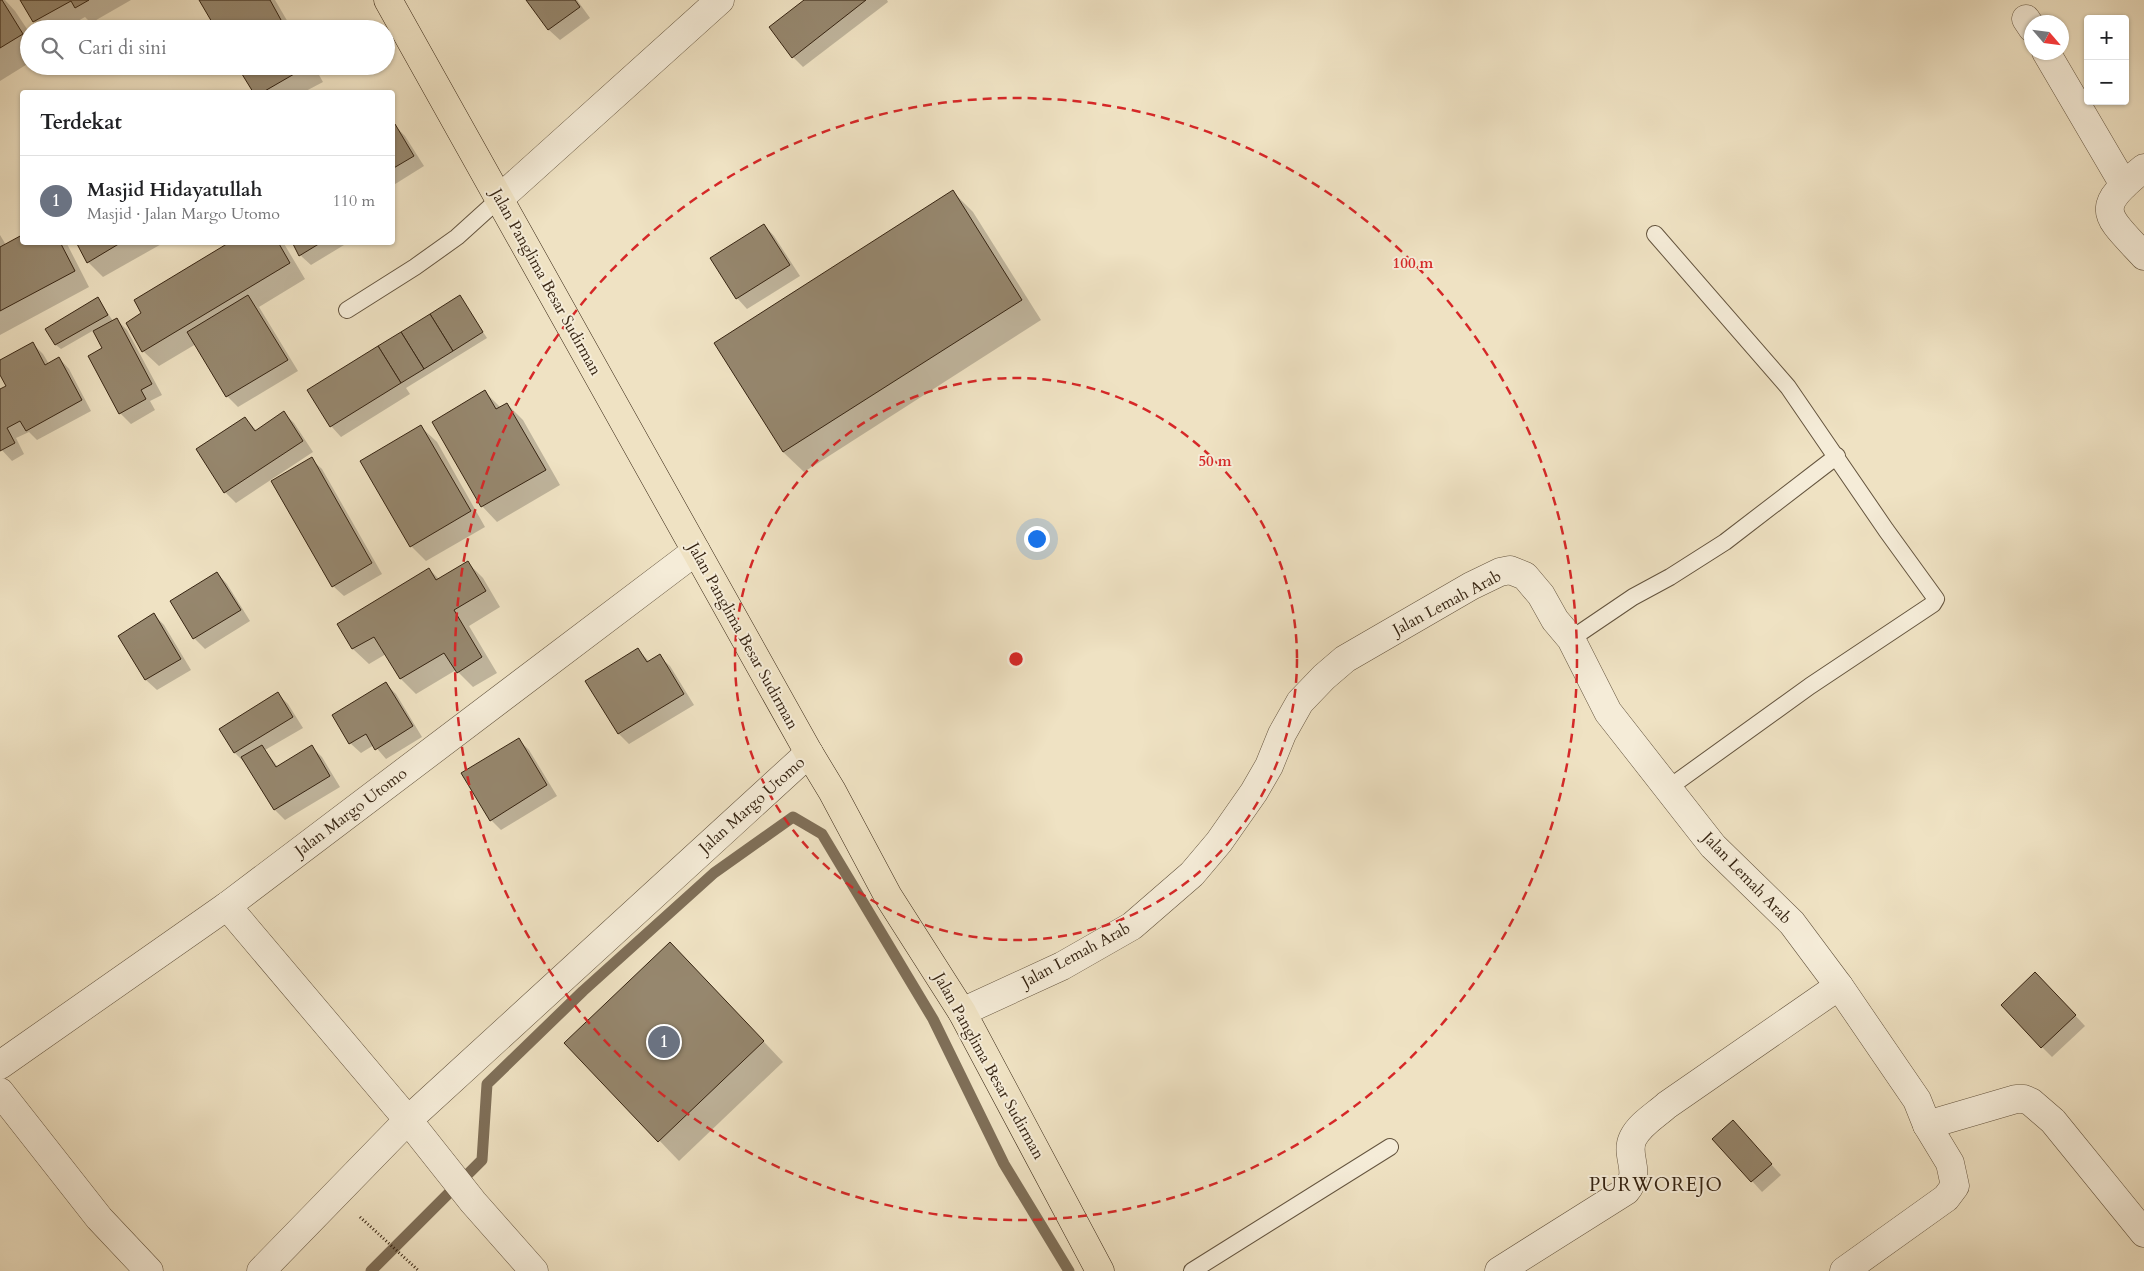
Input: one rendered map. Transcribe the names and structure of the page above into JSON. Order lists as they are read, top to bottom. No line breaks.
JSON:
{"streets":{"main road":["Jalan Panglima Besar Sudirman"],"street":["Jalan Lemah Arab","Jalan Margo Utomo"]},"crossings":[["Jalan Panglima Besar Sudirman","Jalan Lemah Arab"],["Jalan Panglima Besar Sudirman","Jalan Margo Utomo"]],"districts":["PURWOREJO"],"north":"bottom right","page":{"map_buttons":["+","−"],"search":"Cari di sini","heading":"Terdekat","list":[{"mark":"1","name":"Masjid Hidayatullah","note":"Masjid · Jalan Margo Utomo","value":"110 m"}],"pins":"1"},"rings":["100 m","50 m"]}
